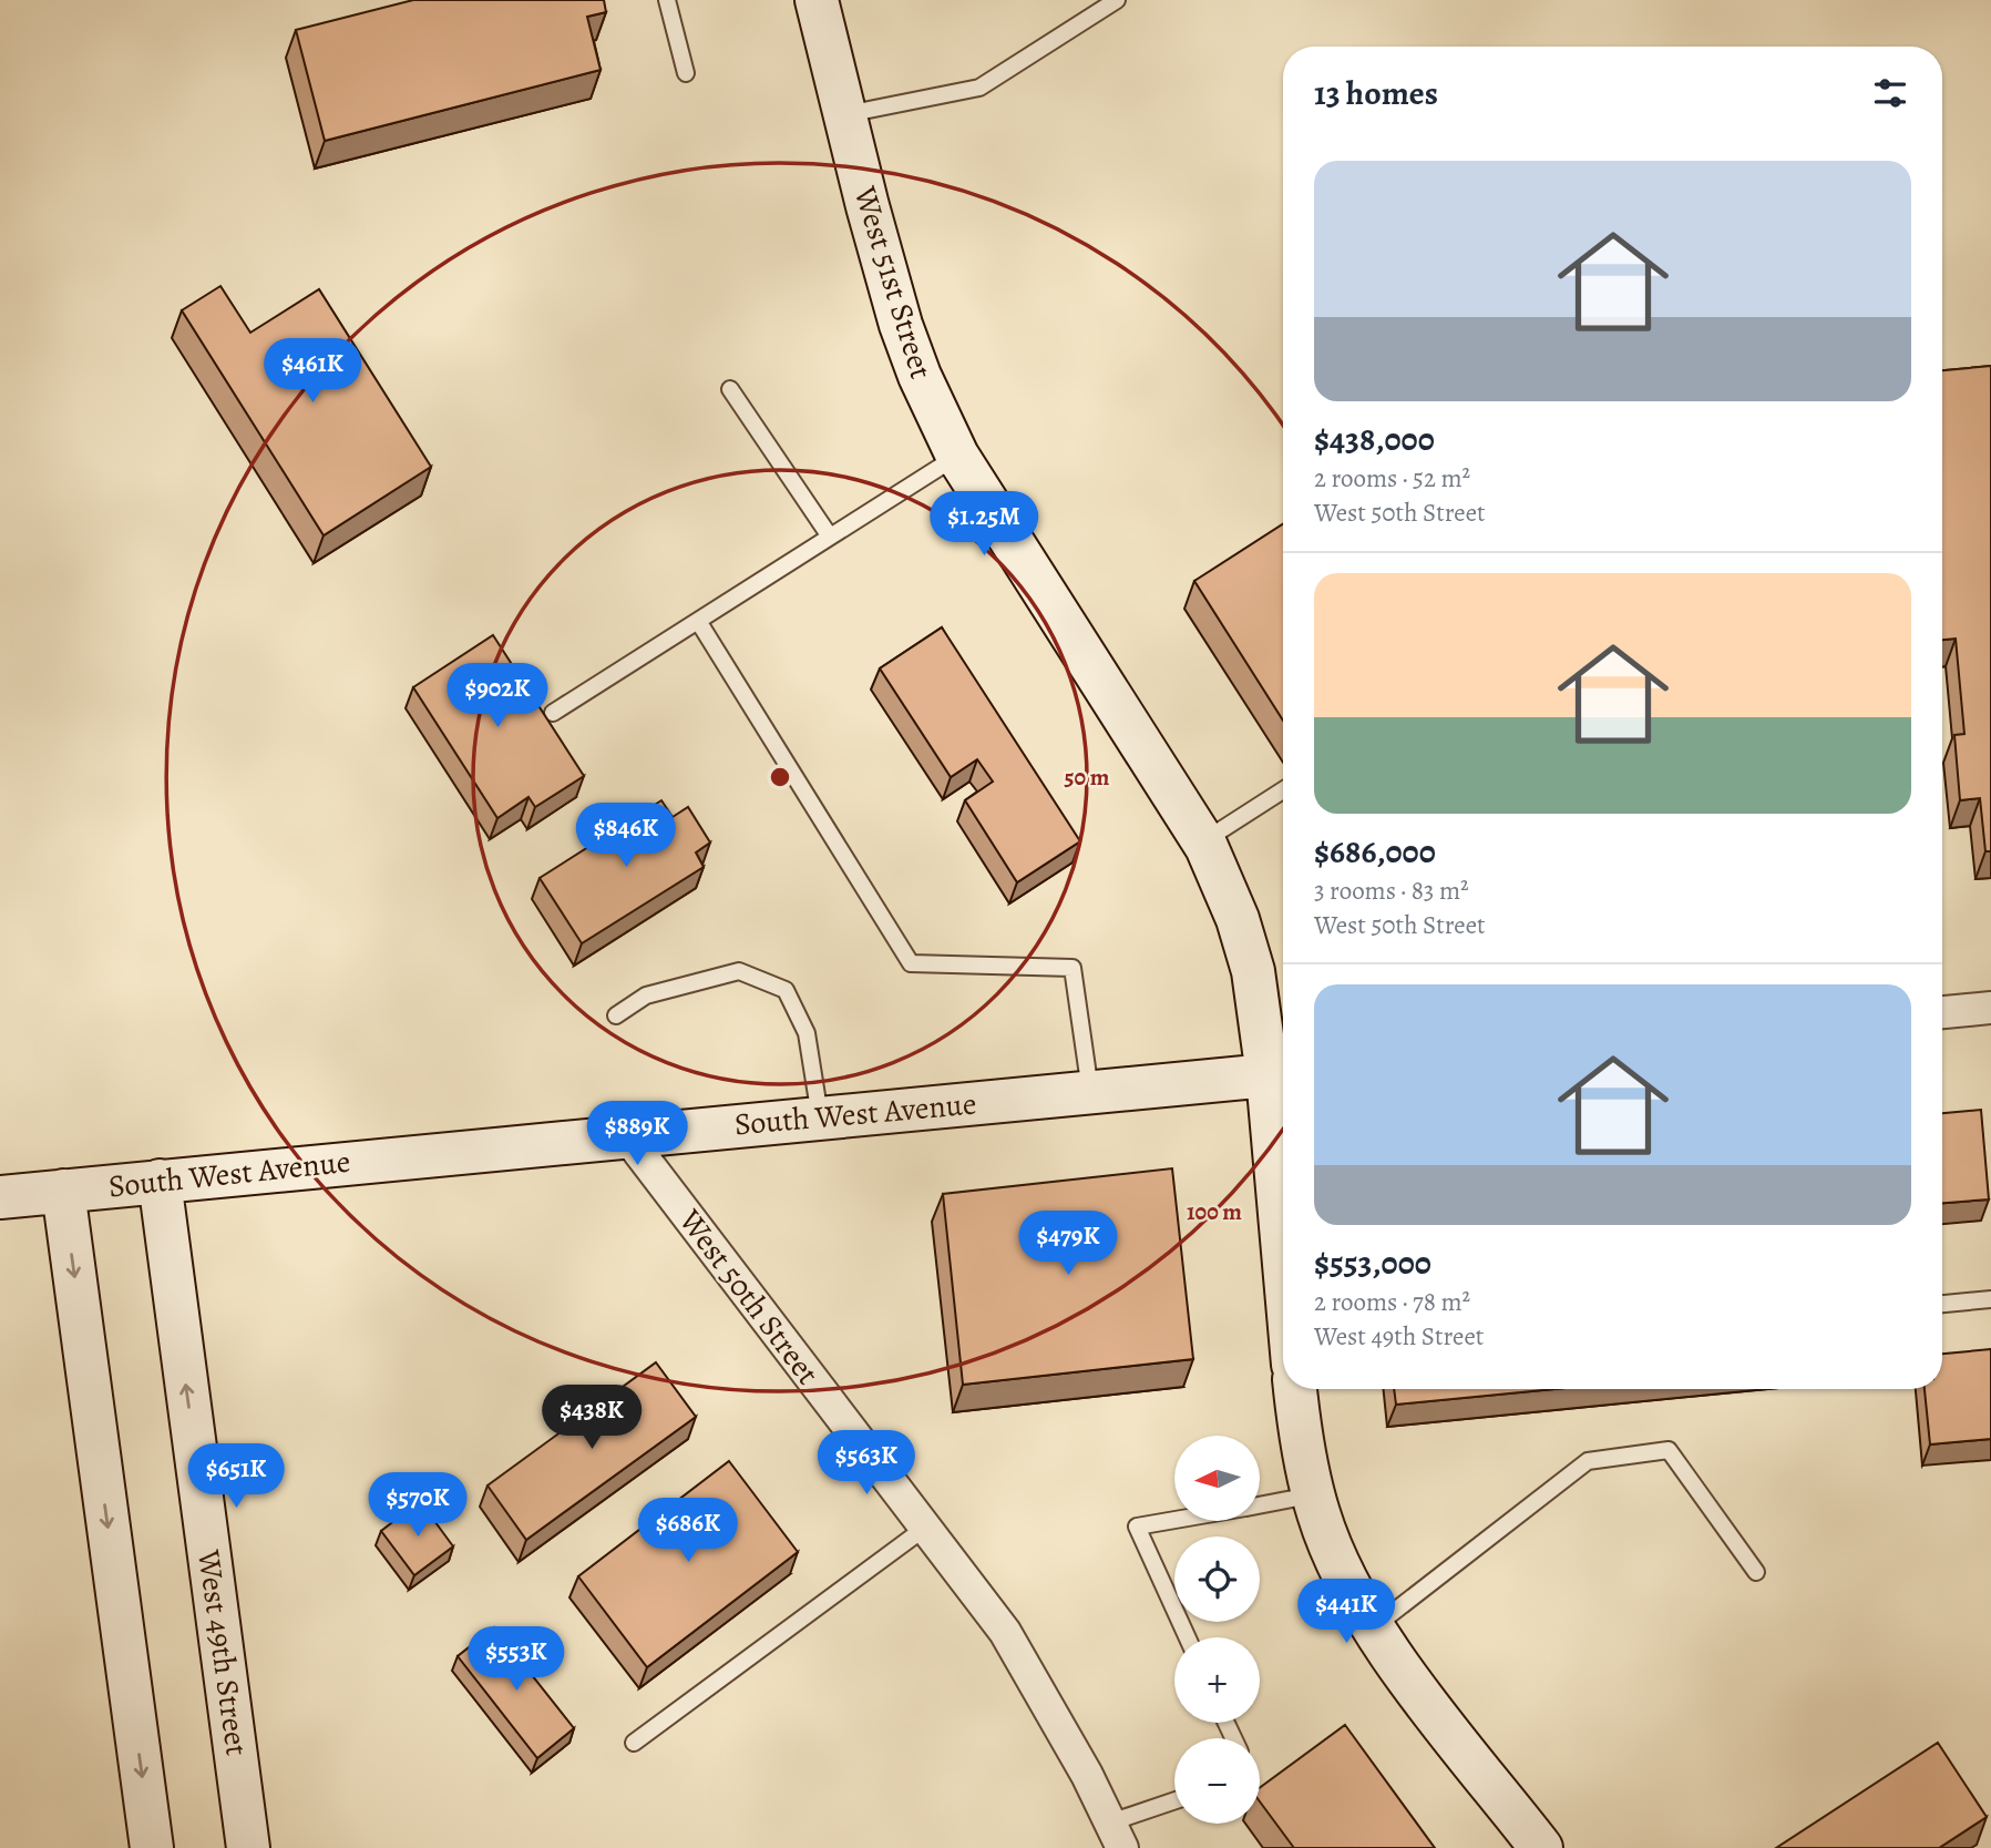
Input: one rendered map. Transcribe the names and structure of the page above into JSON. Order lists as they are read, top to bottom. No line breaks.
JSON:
{"streets":{"street":["West 51st Street","South West Avenue","West 50th Street","West 49th Street"]},"crossings":[["West 51st Street","South West Avenue"],["South West Avenue","West 50th Street"],["South West Avenue","West 49th Street"]],"north":"left","page":{"heading":"13 homes","list":[{"name":"$438,000","note":"2 rooms · 52 m² · West 50th Street"},{"name":"$686,000","note":"3 rooms · 83 m² · West 50th Street"},{"name":"$553,000","note":"2 rooms · 78 m² · West 49th Street"}],"price":["$461K","$1.25M","$902K","$846K","$889K","$479K","$438K","$563K","$651K","$570K","$686K","$441K","$553K"],"map_buttons":["+","−"]},"rings":["50 m","100 m"]}
